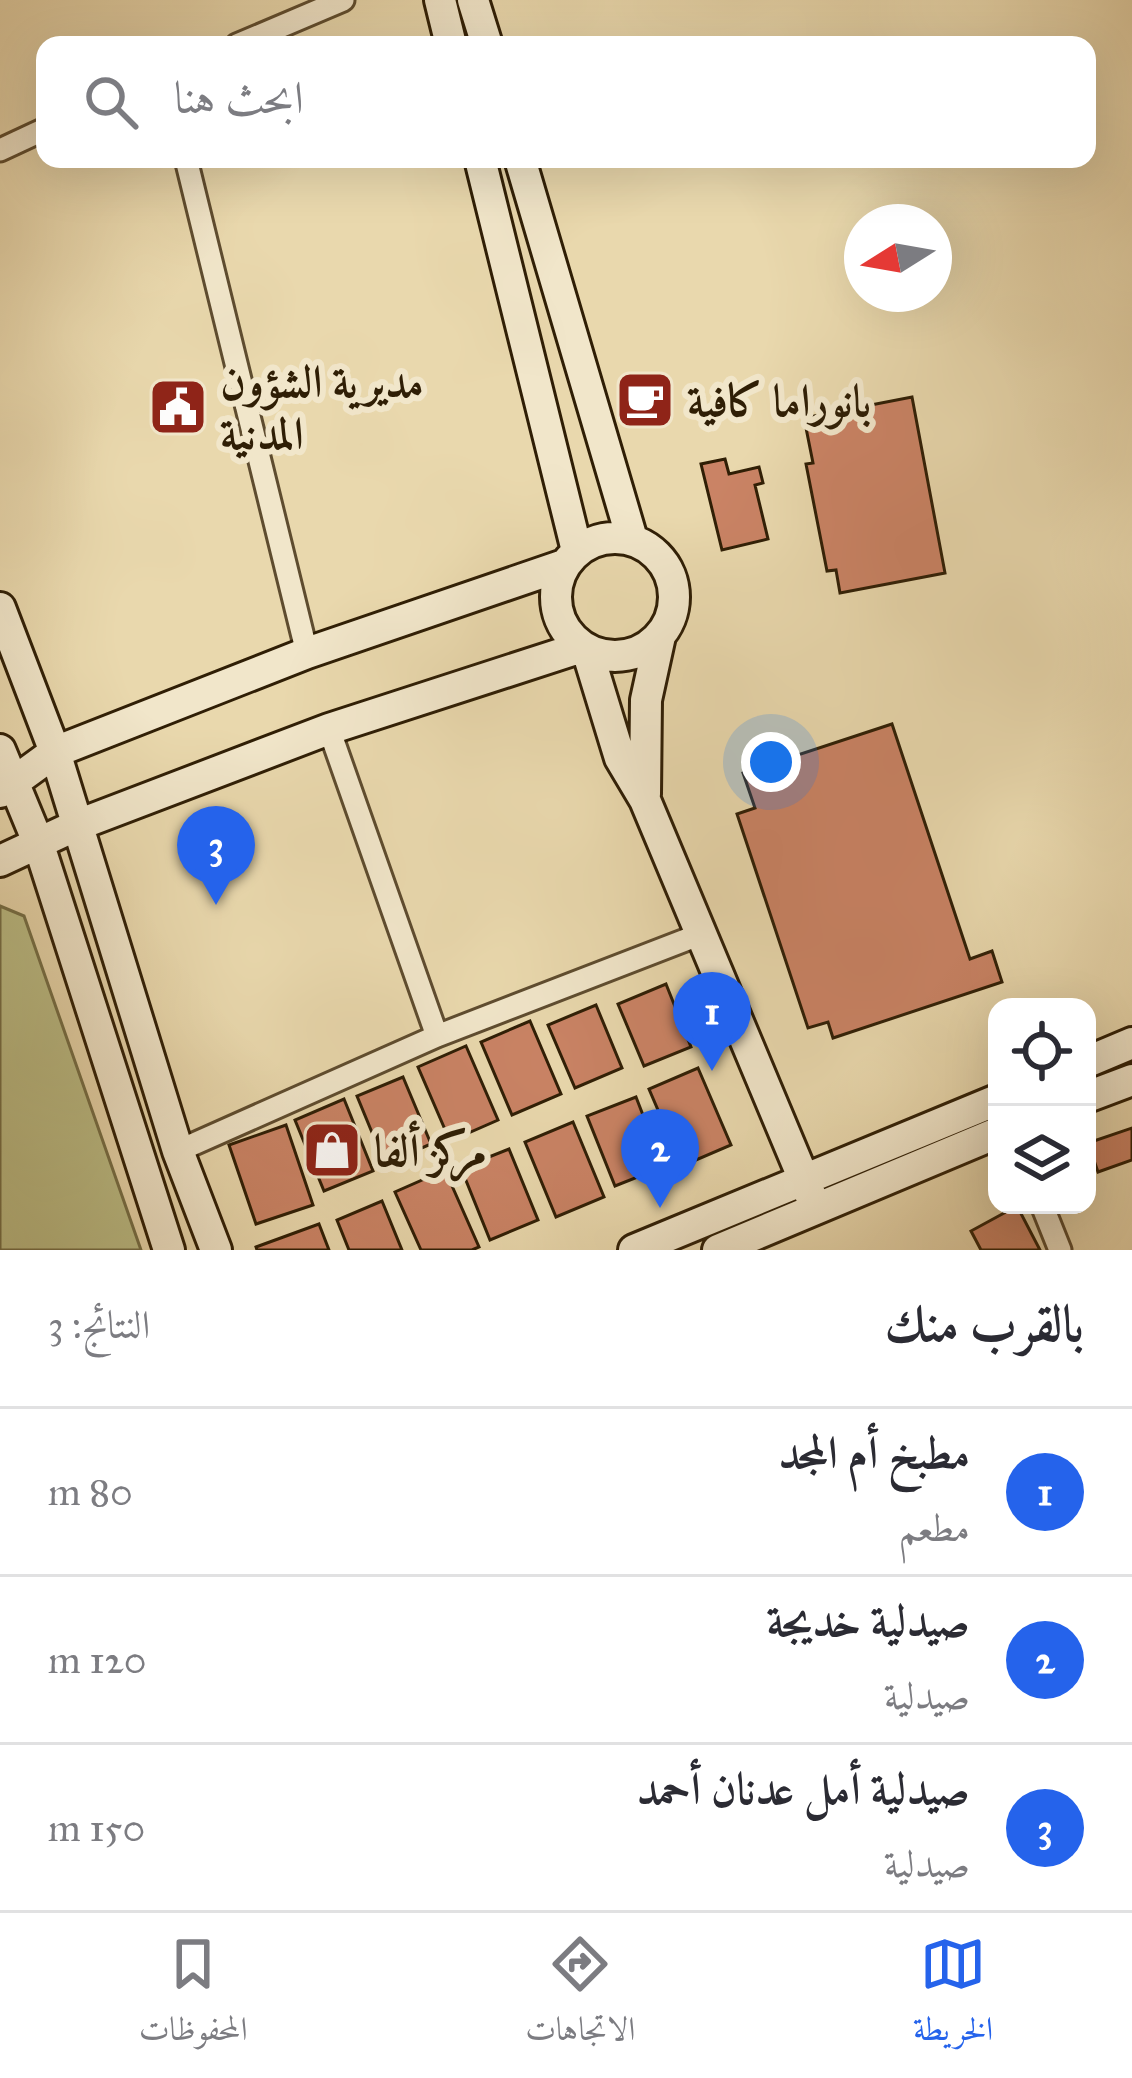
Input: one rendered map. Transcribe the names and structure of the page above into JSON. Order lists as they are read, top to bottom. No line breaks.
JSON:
{"places":{"cafe":["بانوراما كافية"],"public building":["مديرية الشؤون المدنية"],"shop":["مركز ألفا"]},"north":"left","page":{"search":"ابحث هنا","pins":["3","1","2"],"heading":["بالقرب منك","النتائج: 3"],"list":[{"mark":"1","name":"مطبخ أم المجد","note":"مطعم","value":"80 m"},{"mark":"2","name":"صيدلية خديجة","note":"صيدلية","value":"120 m"},{"mark":"3","name":"صيدلية أمل عدنان أحمد","note":"صيدلية","value":"150 m"}],"nav":["الخريطة","الاتجاهات","المحفوظات"]}}
